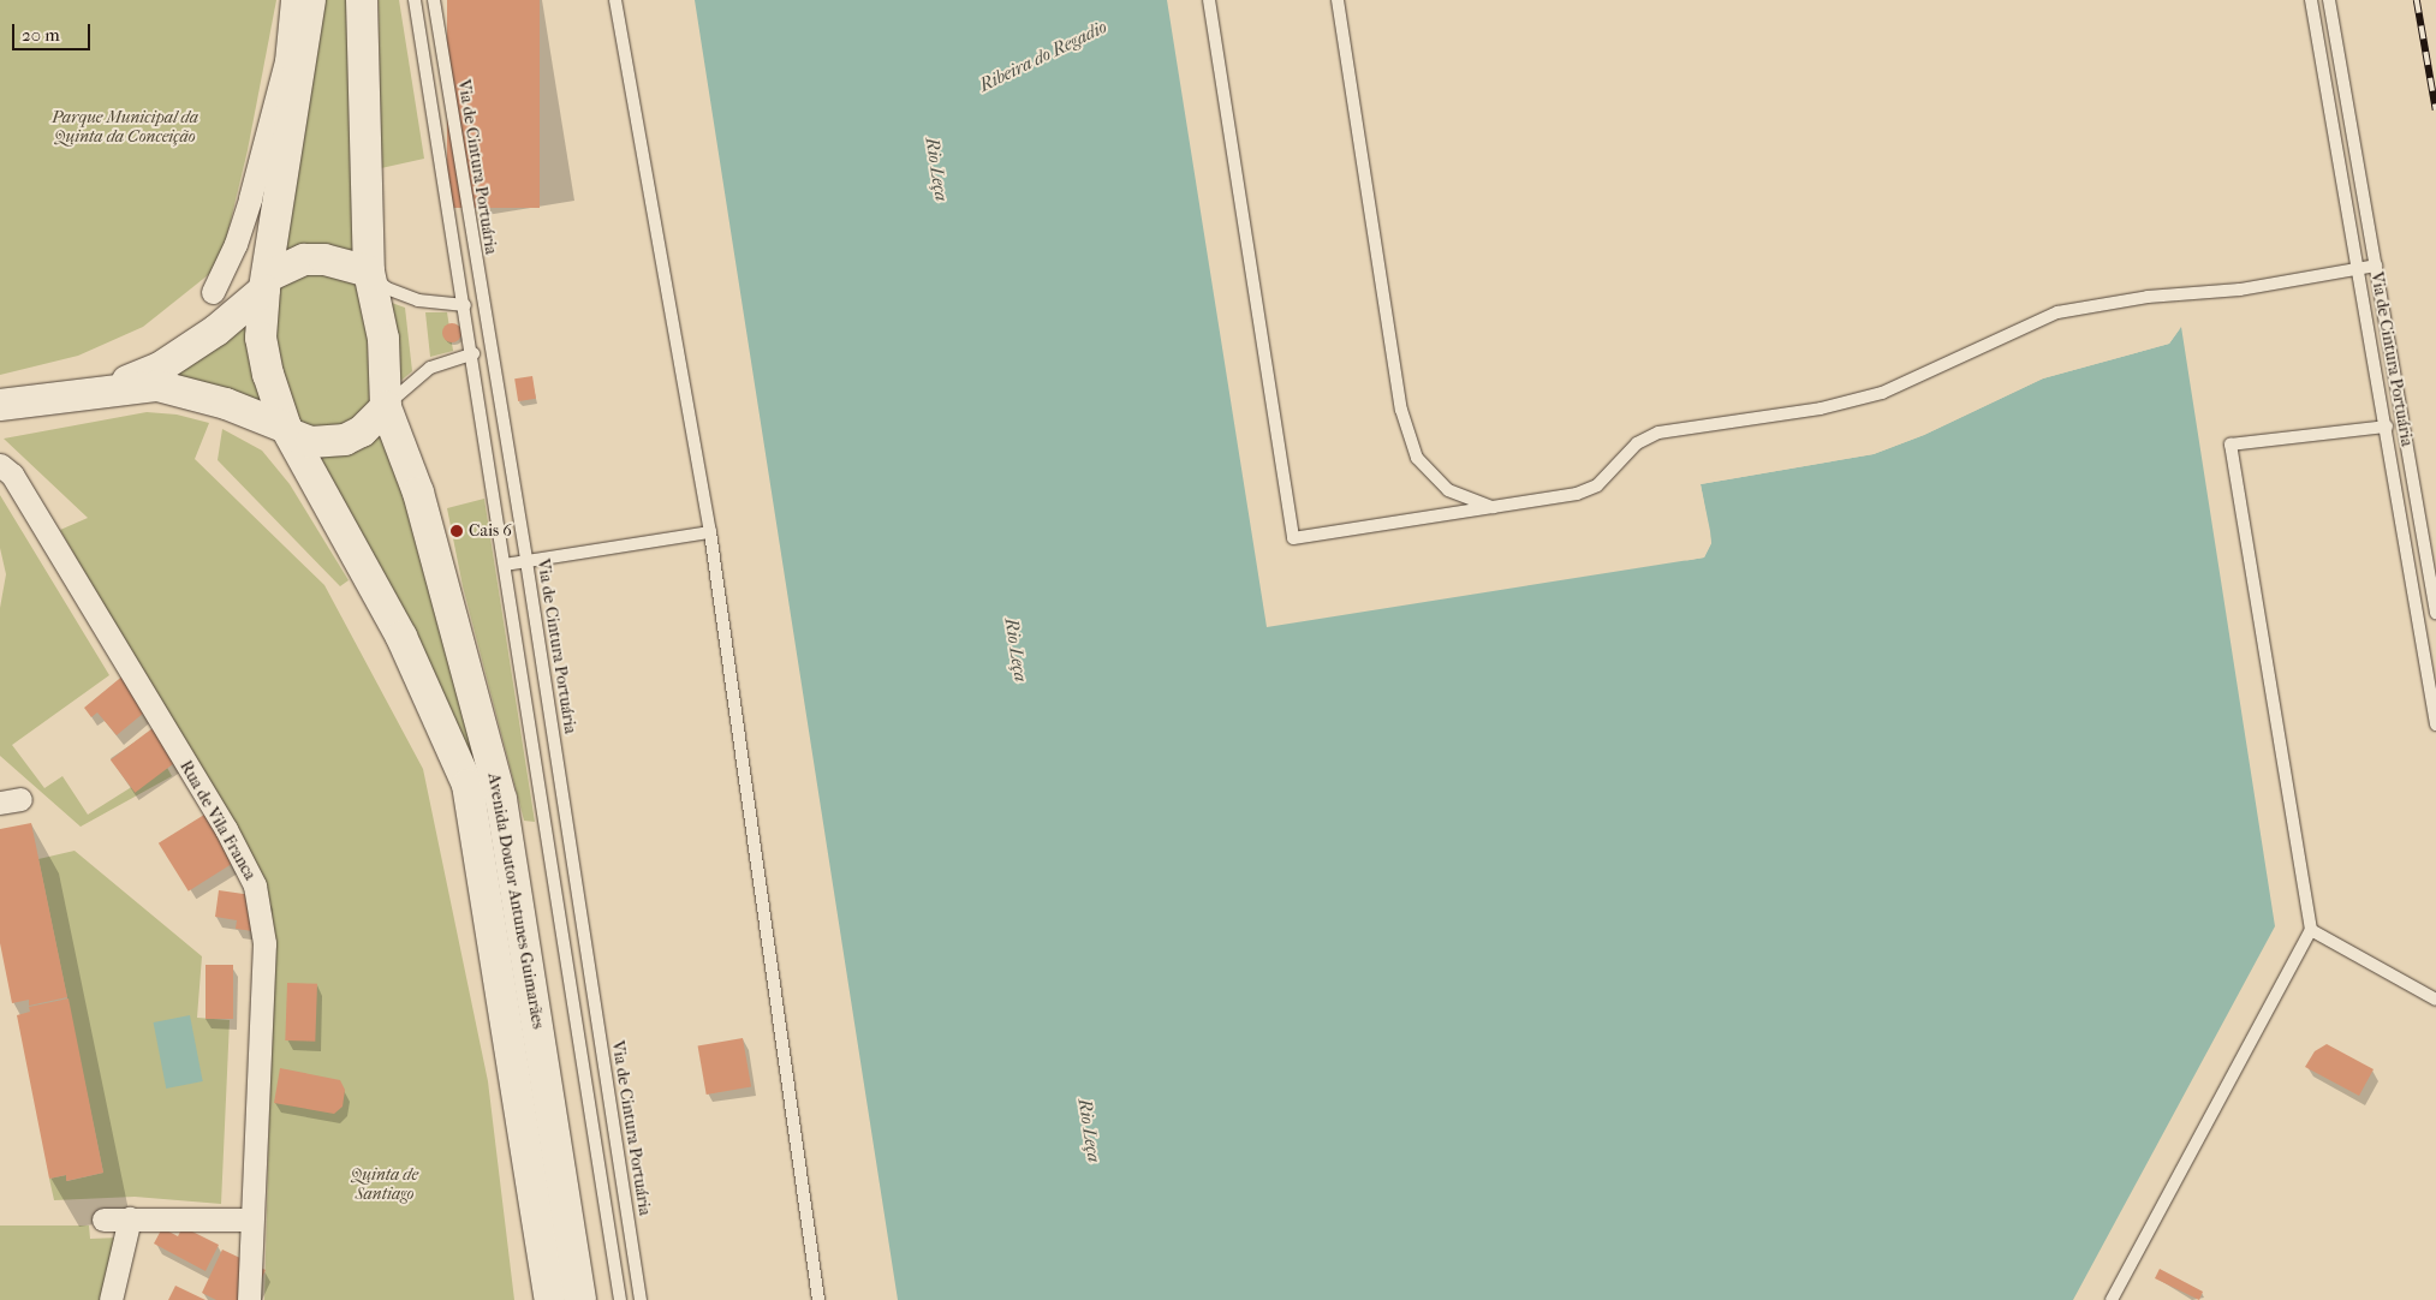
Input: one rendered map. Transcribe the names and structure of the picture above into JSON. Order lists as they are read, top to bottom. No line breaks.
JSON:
{"streets":{"main road":["Avenida Doutor Antunes Guimarães"],"street":["Rua de Vila Franca"],"lane":["Via de Cintura Portuária"]},"water":["Ribeira do Regadio","Rio Leça"],"parks":["Parque Municipal da Quinta da Conceição","Quinta de Santiago"],"places":["Cais 6"],"scale_bar":"20 m"}
